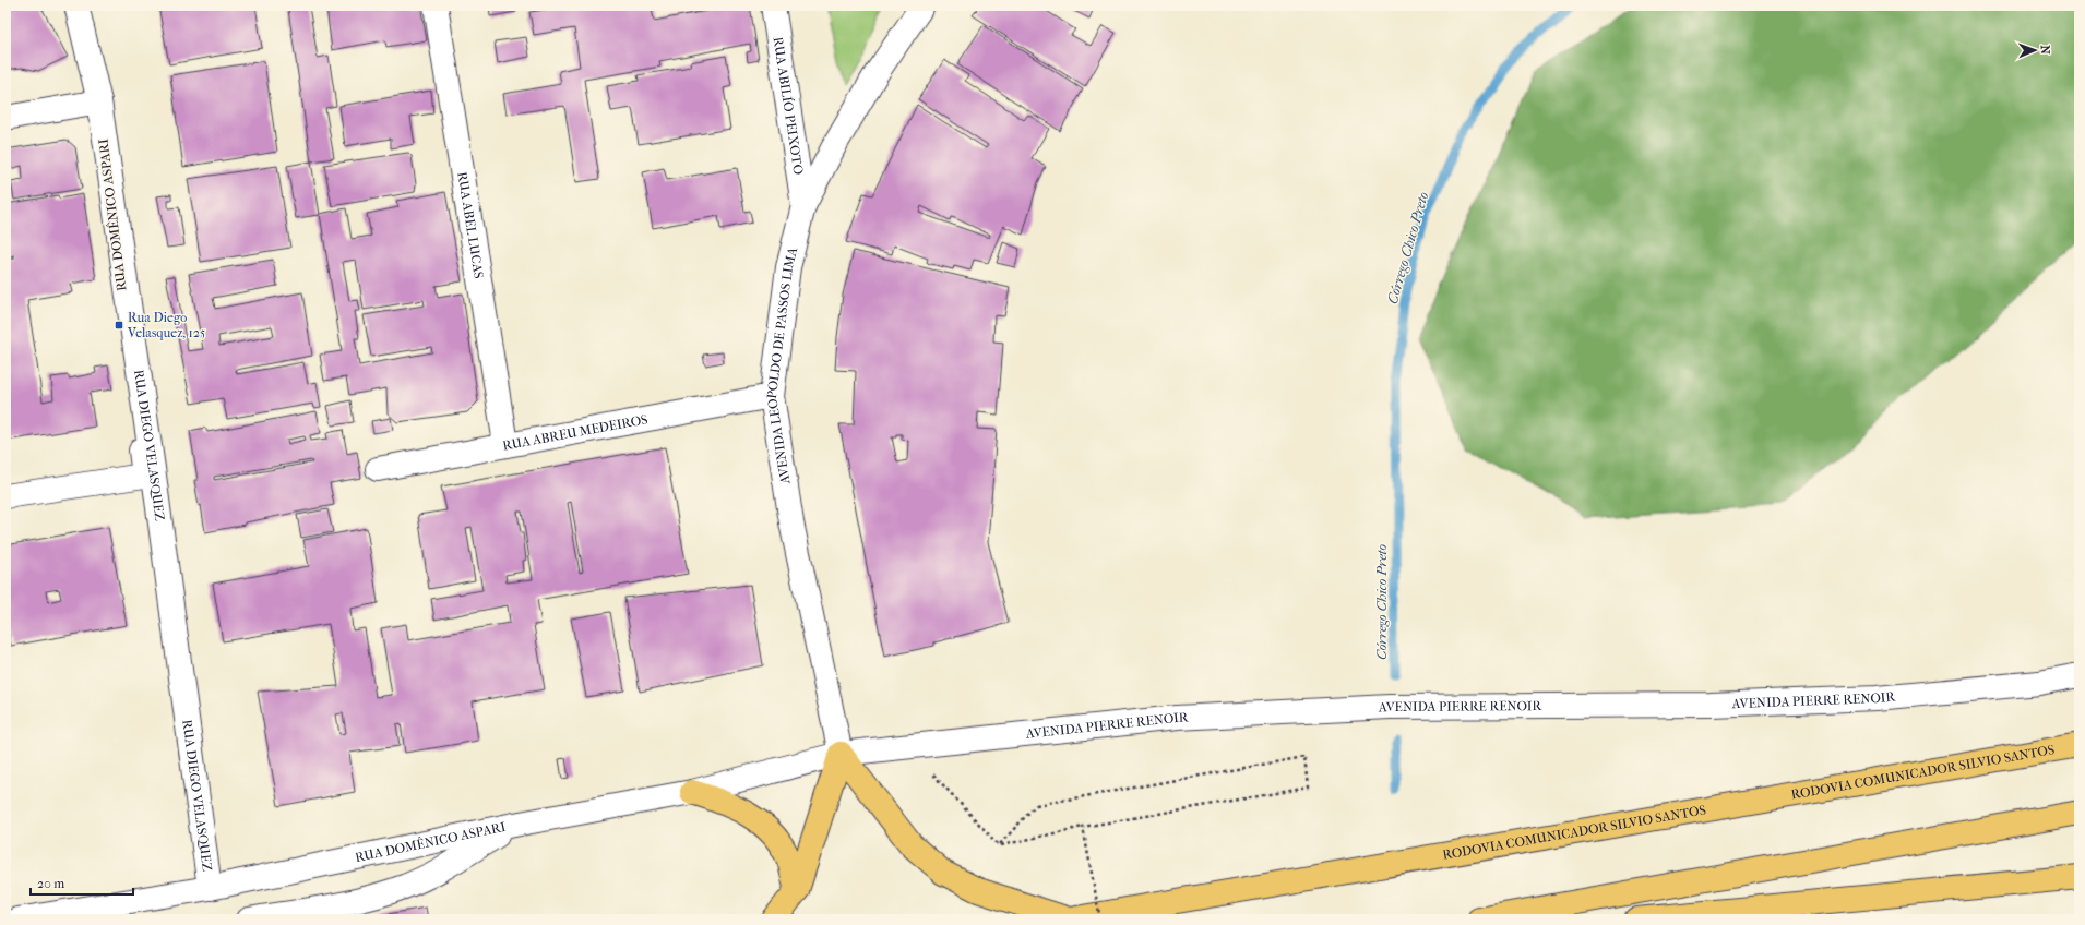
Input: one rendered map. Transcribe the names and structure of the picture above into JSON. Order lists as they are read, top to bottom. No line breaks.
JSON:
{"streets":{"highway":["RODOVIA COMUNICADOR SILVIO SANTOS"],"street":["RUA ABILÍO PEIXOTO","RUA DOMÊNICO ASPARI","RUA ABEL LUCAS","AVENIDA LEOPOLDO DE PASSOS LIMA","RUA ABREU MEDEIROS","RUA DIEGO VELASQUEZ","AVENIDA PIERRE RENOIR"]},"crossings":[["RUA ABILÍO PEIXOTO","AVENIDA LEOPOLDO DE PASSOS LIMA"],["RUA DOMÊNICO ASPARI","AVENIDA LEOPOLDO DE PASSOS LIMA"],["RUA DOMÊNICO ASPARI","RUA DIEGO VELASQUEZ"],["RUA DOMÊNICO ASPARI","AVENIDA PIERRE RENOIR"],["RUA ABEL LUCAS","RUA ABREU MEDEIROS"],["AVENIDA LEOPOLDO DE PASSOS LIMA","RUA ABREU MEDEIROS"],["AVENIDA LEOPOLDO DE PASSOS LIMA","AVENIDA PIERRE RENOIR"]],"water":["Córrego Chico Preto"],"places":{"transit":["Rua Diego Velasquez, 125"]},"scale_bar":"20 m","north":"right"}
